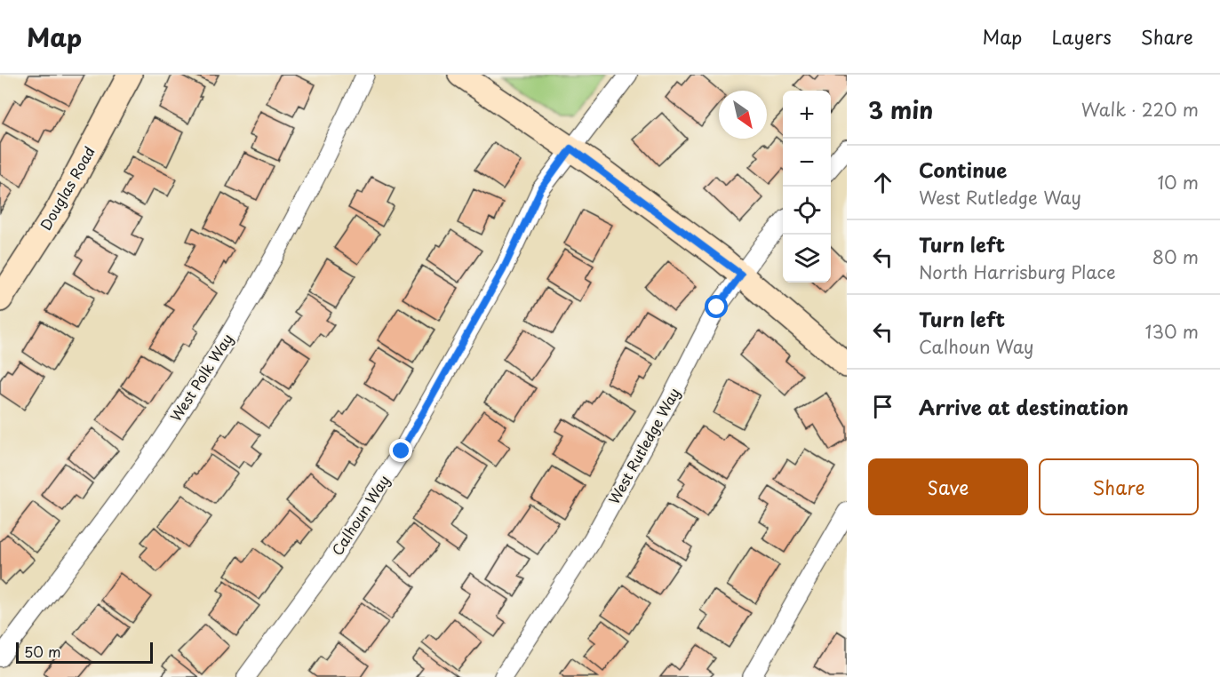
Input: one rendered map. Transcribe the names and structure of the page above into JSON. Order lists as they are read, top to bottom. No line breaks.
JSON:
{"streets":{"street":["Douglas Road","West Polk Way","West Rutledge Way","Calhoun Way"]},"scale_bar":"50 m","north":"bottom right","page":{"header":"Map","nav":["Map","Layers","Share"],"heading":["3 min","Walk · 220 m"],"map_buttons":["+","−"],"list":[["Continue","West Rutledge Way","10 m"],["Turn left","North Harrisburg Place","80 m"],["Turn left","Calhoun Way","130 m"],"Arrive at destination"],"buttons":["Save","Share"],"scale":"50 m"}}
